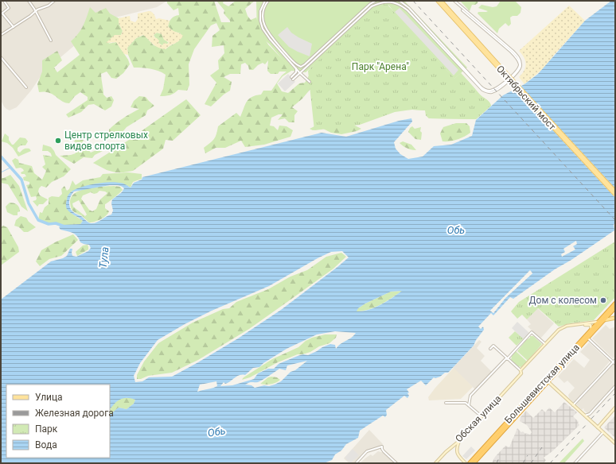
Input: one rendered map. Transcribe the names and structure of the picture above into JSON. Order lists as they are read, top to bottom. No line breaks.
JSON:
{"streets":{"highway":["Большевистская улица"],"main road":["Октябрьский мост"],"street":["Обская улица"]},"water":["Обь","Тула"],"parks":["Парк \"Арена\""],"places":["Центр стрелковых видов спорта","Дом с колесом"],"legend":["Улица","Железная дорога","Парк","Вода"]}
